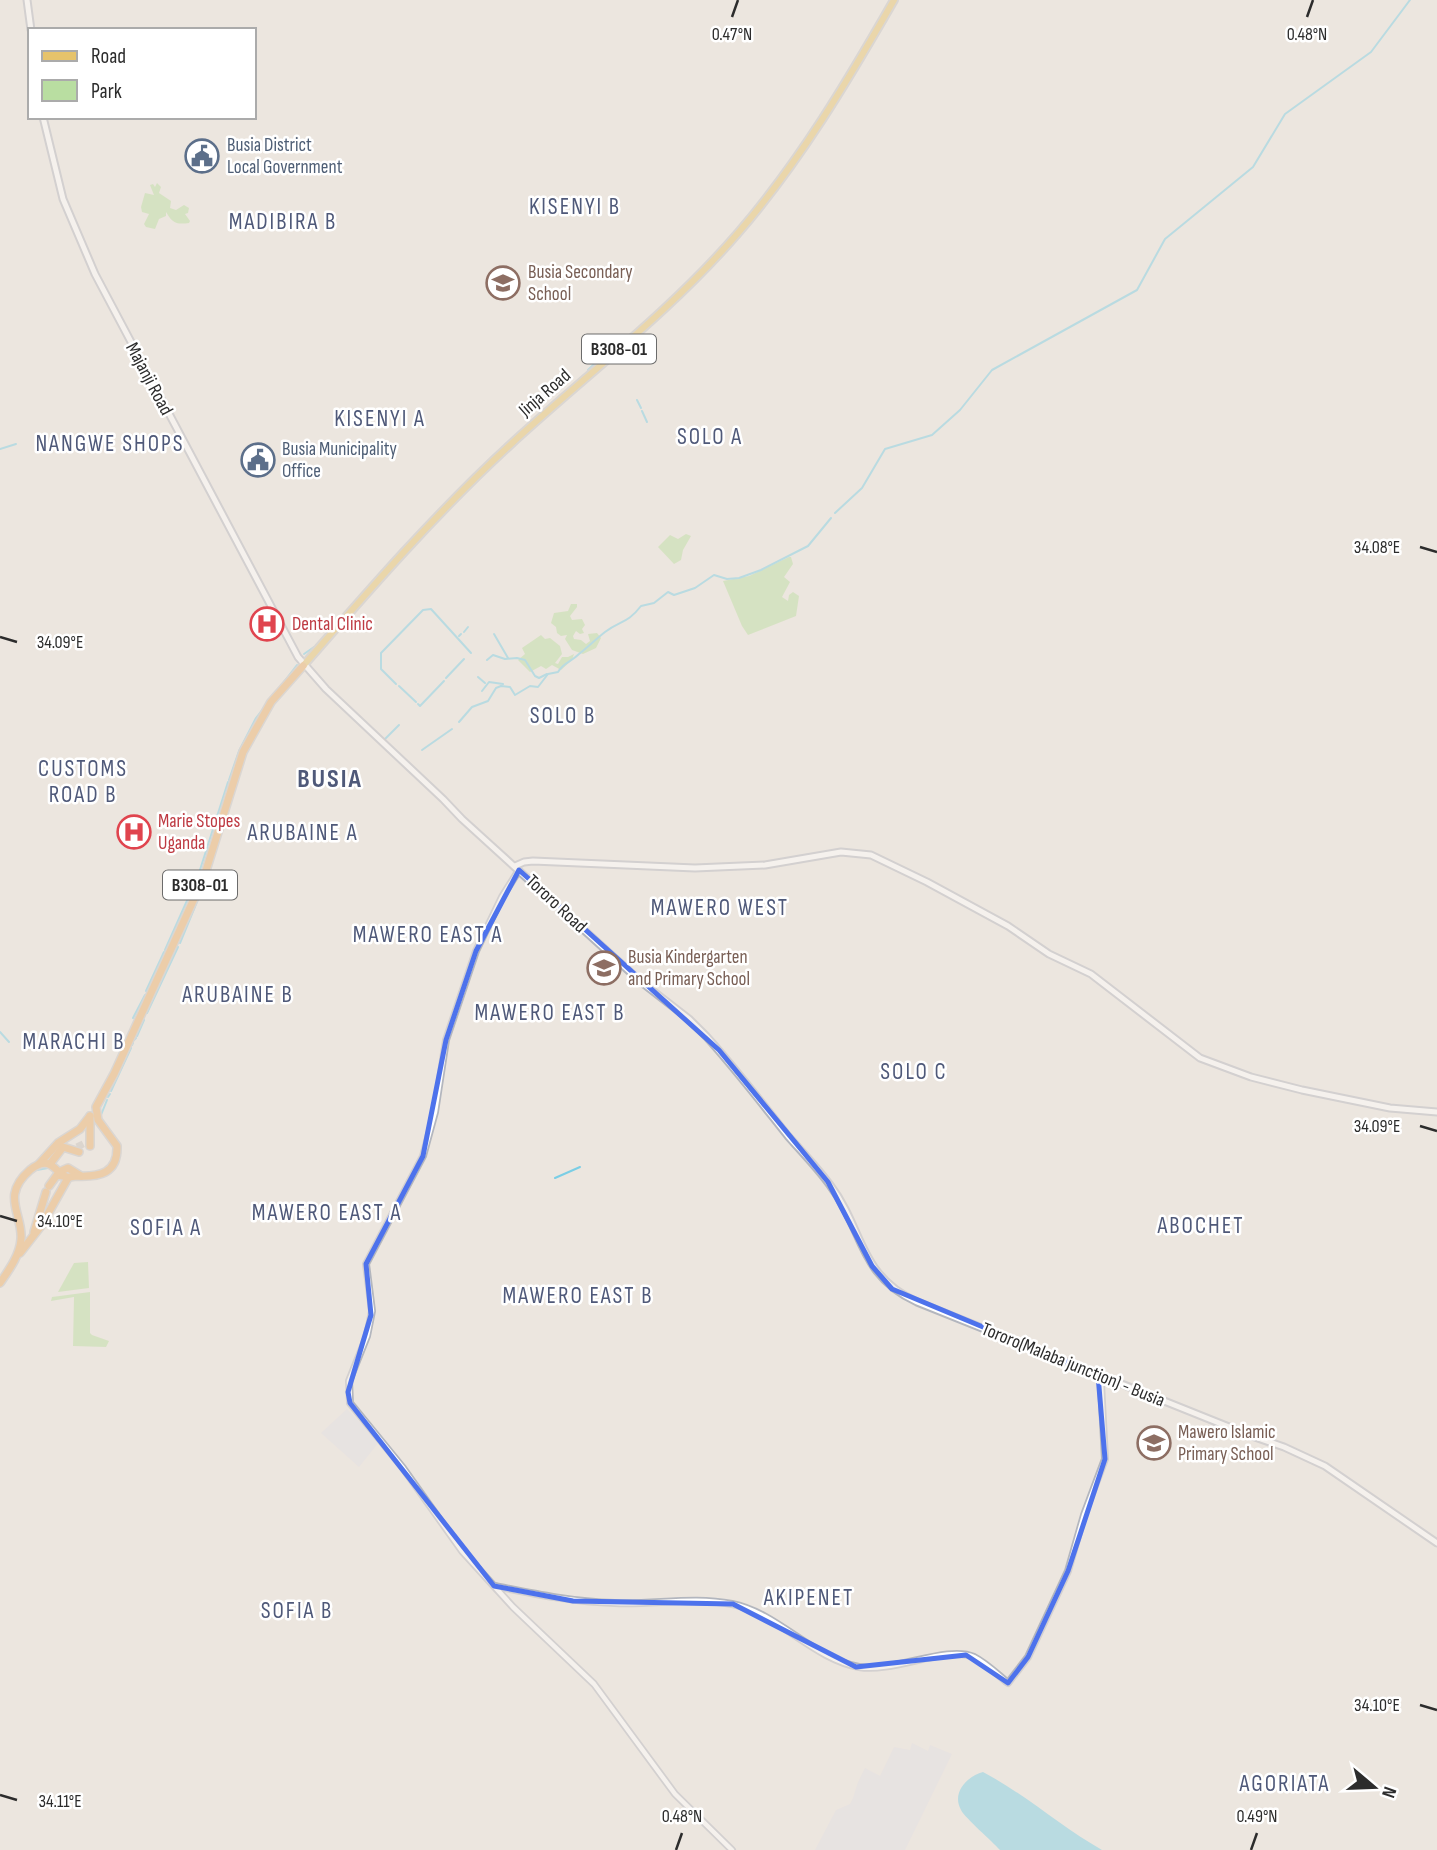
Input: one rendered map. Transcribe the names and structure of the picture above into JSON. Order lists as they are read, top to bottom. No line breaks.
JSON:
{"streets":{"highway":["B308-01"],"main road":["Majanji Road","Jinja Road","Tororo Road","Tororo(Malaba junction) - Busia"]},"crossings":[["B308-01","Majanji Road"],["B308-01","Jinja Road"],["B308-01","Tororo Road"],["Majanji Road","Jinja Road"],["Majanji Road","Tororo Road"],["Jinja Road","Tororo Road"],["Tororo Road","Tororo(Malaba junction) - Busia"]],"districts":["KISENYI B","MADIBIRA B","KISENYI A","SOLO A","NANGWE SHOPS","SOLO B","CUSTOMS ROAD B","BUSIA","ARUBAINE A","MAWERO WEST","MAWERO EAST A","ARUBAINE B","MAWERO EAST B","MARACHI B","SOLO C","MAWERO EAST A","ABOCHET","SOFIA A","MAWERO EAST B","AKIPENET","SOFIA B","AGORIATA"],"places":{"public building":["Busia District Local Government","Busia Municipality Office"],"school or university":["Busia Secondary School","Busia Kindergarten and Primary School","Mawero Islamic Primary School"],"hospital":["Dental Clinic","Marie Stopes Uganda"]},"legend":["Road","Park"],"north":"right","coordinates":["0.47°N","0.48°N","34.08°E","34.09°E","34.10°E","34.11°E","0.49°N"]}
